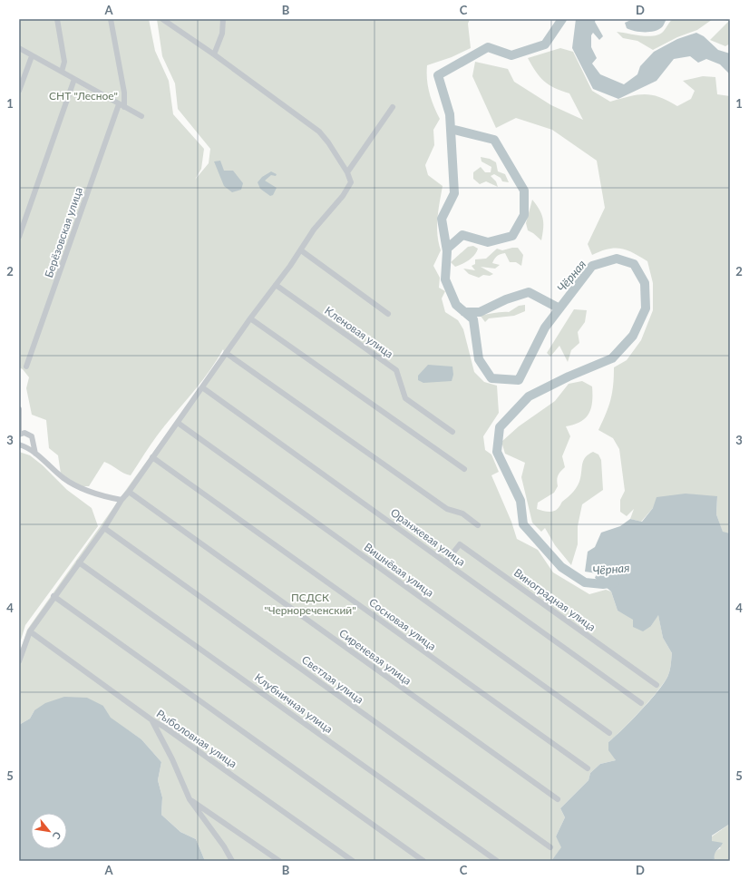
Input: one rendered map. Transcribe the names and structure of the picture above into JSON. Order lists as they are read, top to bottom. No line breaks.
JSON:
{"streets":{"street":["Берёзовская улица","Кленовая улица","Оранжевая улица","Вишнёвая улица","Виноградная улица","Сосновая улица","Сиреневая улица","Светлая улица","Клубничная улица","Рыболовная улица"]},"crossings":[["Оранжевая улица","Виноградная улица"]],"water":["Чёрная"],"parks":["СНТ \"Лесное\"","ПСДСК \"Чернореченский\""],"north":"bottom right","grid":{"columns":["A","B","C","D"],"rows":["1","2","3","4","5"]}}
